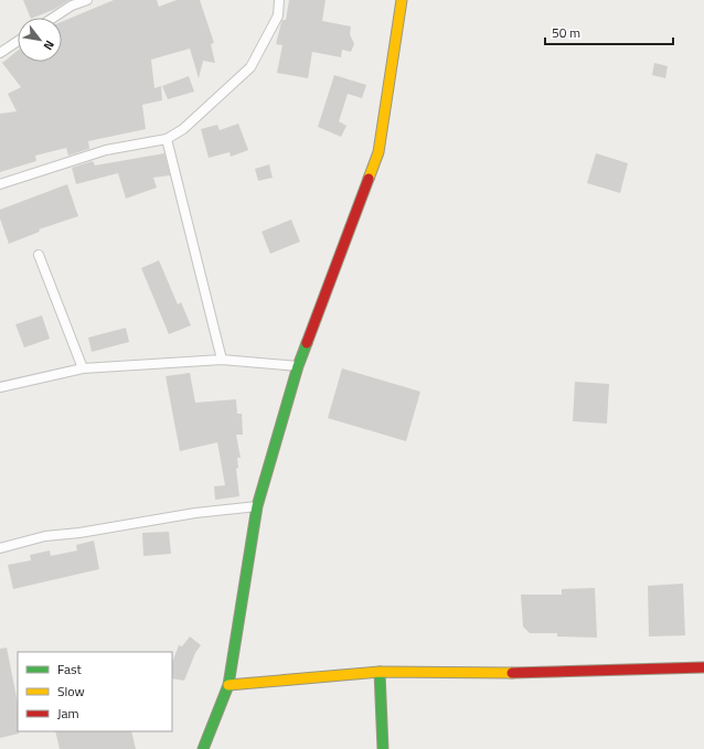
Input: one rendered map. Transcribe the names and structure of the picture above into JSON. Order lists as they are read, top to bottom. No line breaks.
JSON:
{"legend":["Fast","Slow","Jam"],"scale_bar":"50 m","north":"bottom right"}
